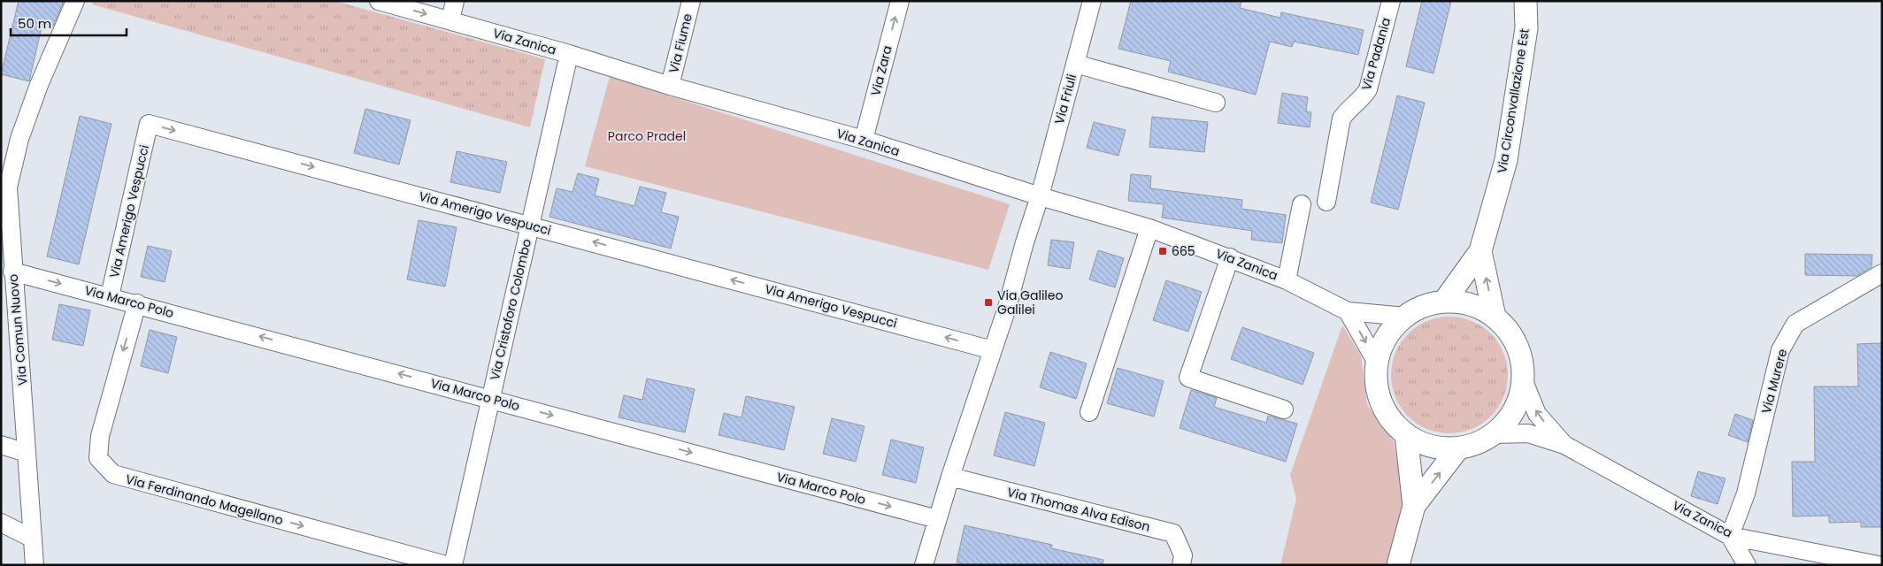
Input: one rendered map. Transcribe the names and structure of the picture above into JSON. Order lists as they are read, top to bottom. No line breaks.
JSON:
{"streets":{"main road":["Via Circonvallazione Est"],"street":["Via Zanica","Via Fiume","Via Padania","Via Zara","Via Friuli","Via Amerigo Vespucci","Via Marco Polo","Via Cristoforo Colombo","Via Comun Nuovo","Via Murere","Via Ferdinando Magellano","Via Thomas Alva Edison"]},"crossings":[["Via Zanica","Via Fiume"],["Via Zanica","Via Zara"],["Via Zanica","Via Friuli"],["Via Zanica","Via Circonvallazione Est"],["Via Zanica","Via Cristoforo Colombo"],["Via Zanica","Via Murere"],["Via Amerigo Vespucci","Via Marco Polo"],["Via Amerigo Vespucci","Via Cristoforo Colombo"],["Via Marco Polo","Via Cristoforo Colombo"],["Via Marco Polo","Via Comun Nuovo"],["Via Marco Polo","Via Ferdinando Magellano"]],"one_way":["Via Zara"],"parks":["Parco Pradel"],"places":{"transit":["665","Via Galileo Galilei"]},"scale_bar":"50 m"}
